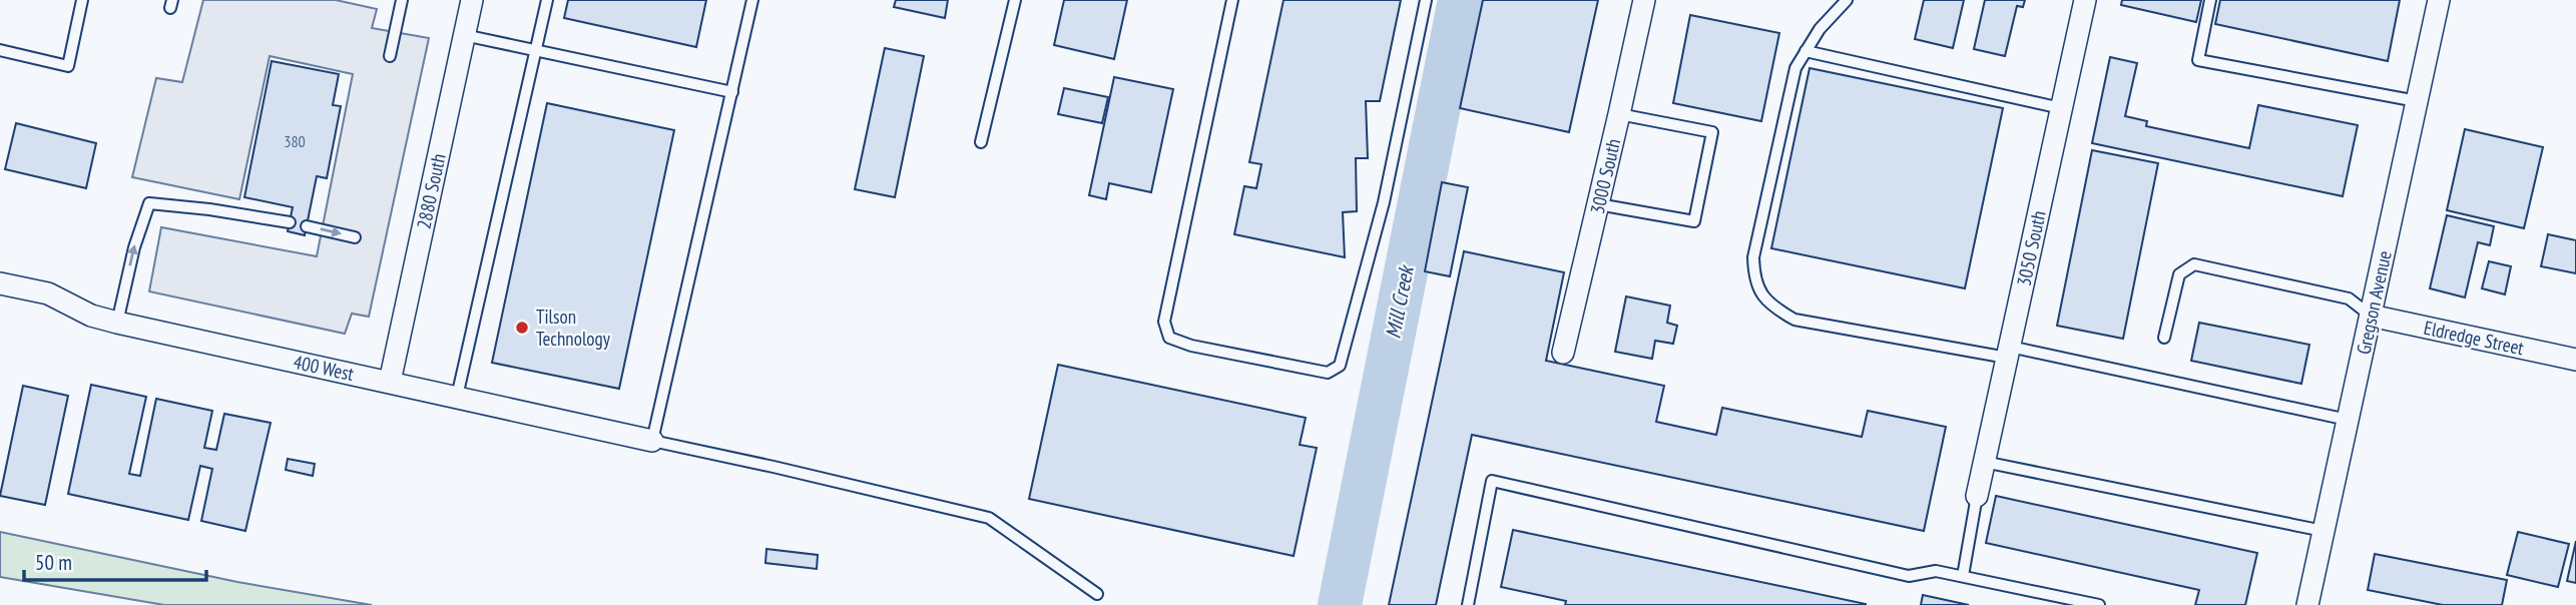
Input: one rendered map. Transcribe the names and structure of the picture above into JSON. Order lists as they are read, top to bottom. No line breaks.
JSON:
{"streets":{"street":["3000 South","2880 South","3050 South","Gregson Avenue","Eldredge Street","400 West"]},"crossings":[["2880 South","400 West"],["Gregson Avenue","Eldredge Street"]],"water":["Mill Creek"],"places":["Tilson Technology"],"house_numbers":["380"],"scale_bar":"50 m"}
